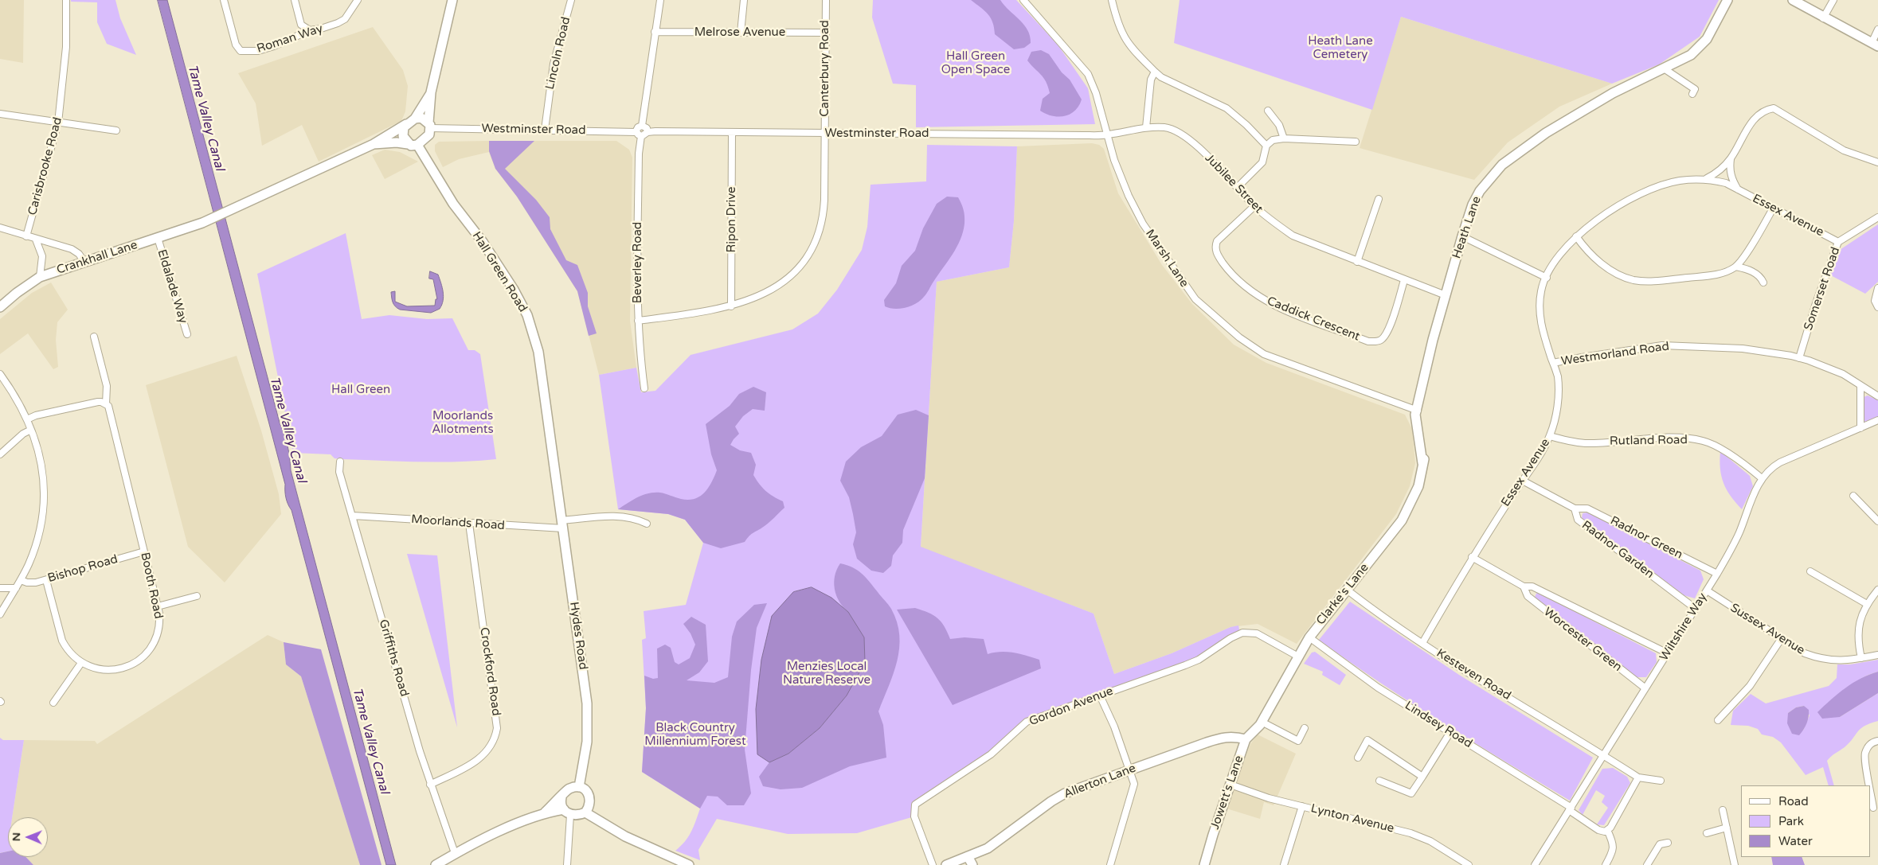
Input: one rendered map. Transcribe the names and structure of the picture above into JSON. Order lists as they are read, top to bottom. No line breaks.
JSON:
{"streets":{"street":["Melrose Avenue","Roman Way","Lincoln Road","Canterbury Road","Westminster Road","Carisbrooke Road","Jubilee Street","Essex Avenue","Ripon Drive","Heath Lane","Crankhall Lane","Marsh Lane","Beverley Road","Hall Green Road","Eldalade Way","Somerset Road","Caddick Crescent","Westmorland Road","Rutland Road","Moorlands Road","Radnor Green","Radnor Garden","Bishop Road","Booth Road","Clarke's Lane","Wiltshire Way","Sussex Avenue","Hydes Road","Worcester Green","Griffiths Road","Crockford Road","Kesteven Road","Gordon Avenue","Lindsey Road","Allerton Lane","Jowett's Lane","Lynton Avenue"]},"crossings":[["Melrose Avenue","Canterbury Road"],["Lincoln Road","Westminster Road"],["Canterbury Road","Westminster Road"],["Canterbury Road","Ripon Drive"],["Canterbury Road","Beverley Road"],["Westminster Road","Jubilee Street"],["Westminster Road","Ripon Drive"],["Westminster Road","Marsh Lane"],["Westminster Road","Beverley Road"],["Westminster Road","Hall Green Road"],["Jubilee Street","Heath Lane"],["Jubilee Street","Marsh Lane"],["Jubilee Street","Caddick Crescent"],["Essex Avenue","Somerset Road"],["Essex Avenue","Westmorland Road"],["Essex Avenue","Rutland Road"],["Essex Avenue","Radnor Garden"],["Essex Avenue","Worcester Green"],["Essex Avenue","Kesteven Road"],["Heath Lane","Marsh Lane"],["Heath Lane","Clarke's Lane"],["Crankhall Lane","Eldalade Way"],["Marsh Lane","Clarke's Lane"],["Hall Green Road","Hydes Road"],["Somerset Road","Westmorland Road"],["Rutland Road","Wiltshire Way"],["Moorlands Road","Hydes Road"],["Moorlands Road","Griffiths Road"],["Moorlands Road","Crockford Road"],["Radnor Green","Radnor Garden"],["Radnor Green","Wiltshire Way"],["Radnor Garden","Wiltshire Way"],["Bishop Road","Booth Road"],["Clarke's Lane","Kesteven Road"],["Clarke's Lane","Gordon Avenue"],["Clarke's Lane","Lindsey Road"],["Clarke's Lane","Jowett's Lane"],["Wiltshire Way","Sussex Avenue"],["Wiltshire Way","Worcester Green"],["Wiltshire Way","Kesteven Road"],["Wiltshire Way","Lindsey Road"],["Griffiths Road","Crockford Road"],["Allerton Lane","Jowett's Lane"],["Jowett's Lane","Lynton Avenue"]],"water":["Tame Valley Canal"],"parks":["Heath Lane Cemetery","Hall Green Open Space","Hall Green","Moorlands Allotments","Menzies Local Nature Reserve","Black Country Millennium Forest"],"legend":["Road","Park","Water"],"north":"left"}
